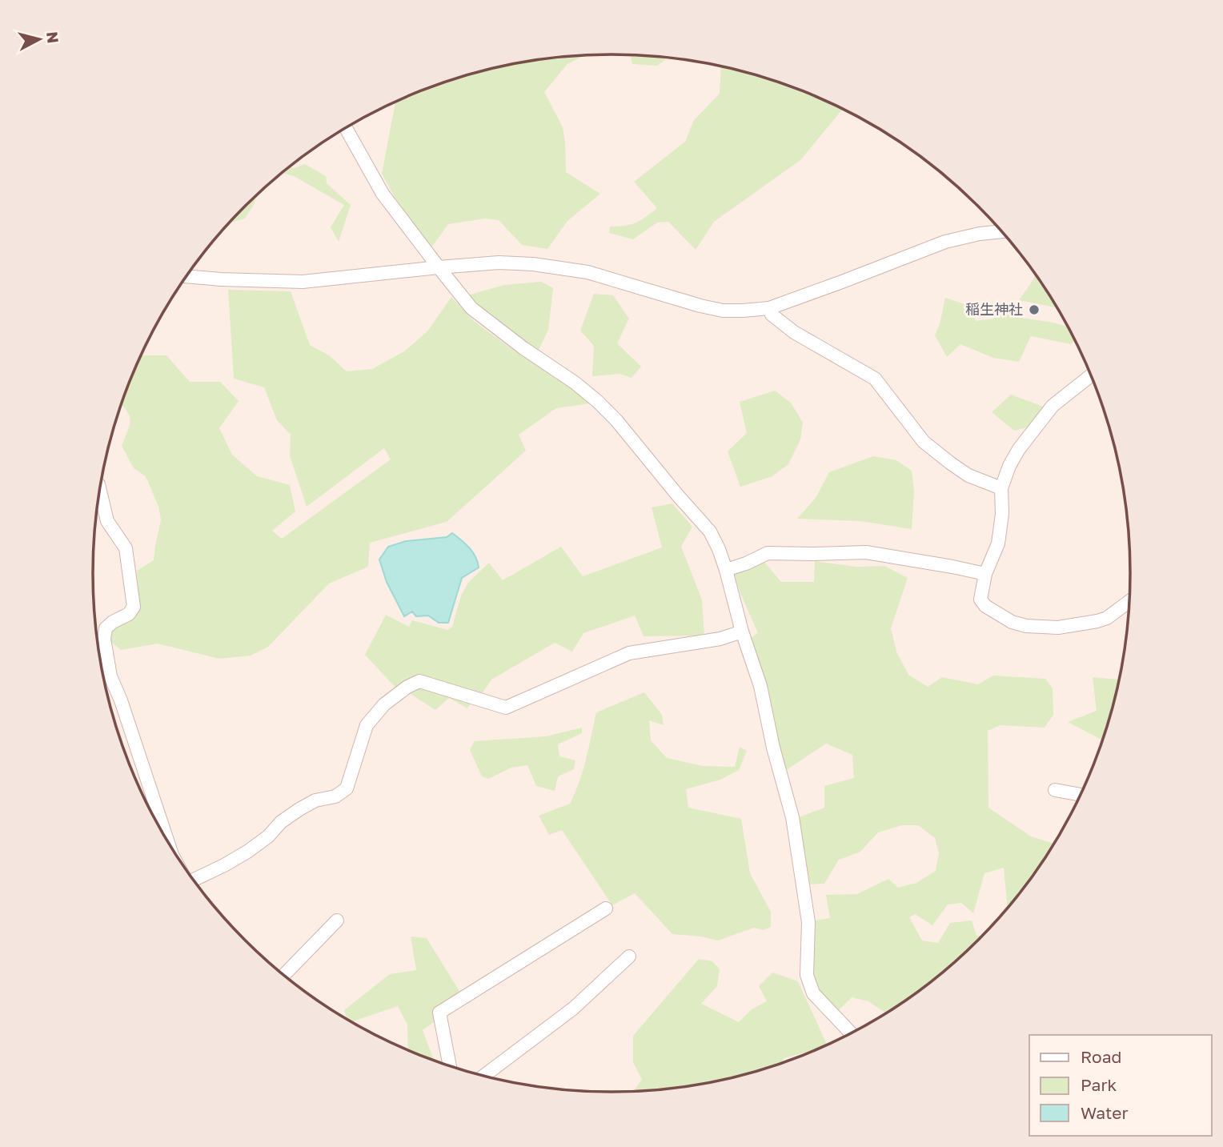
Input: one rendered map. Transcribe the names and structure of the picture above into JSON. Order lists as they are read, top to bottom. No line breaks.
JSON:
{"places":["稲生神社"],"legend":["Road","Park","Water"],"north":"right"}
